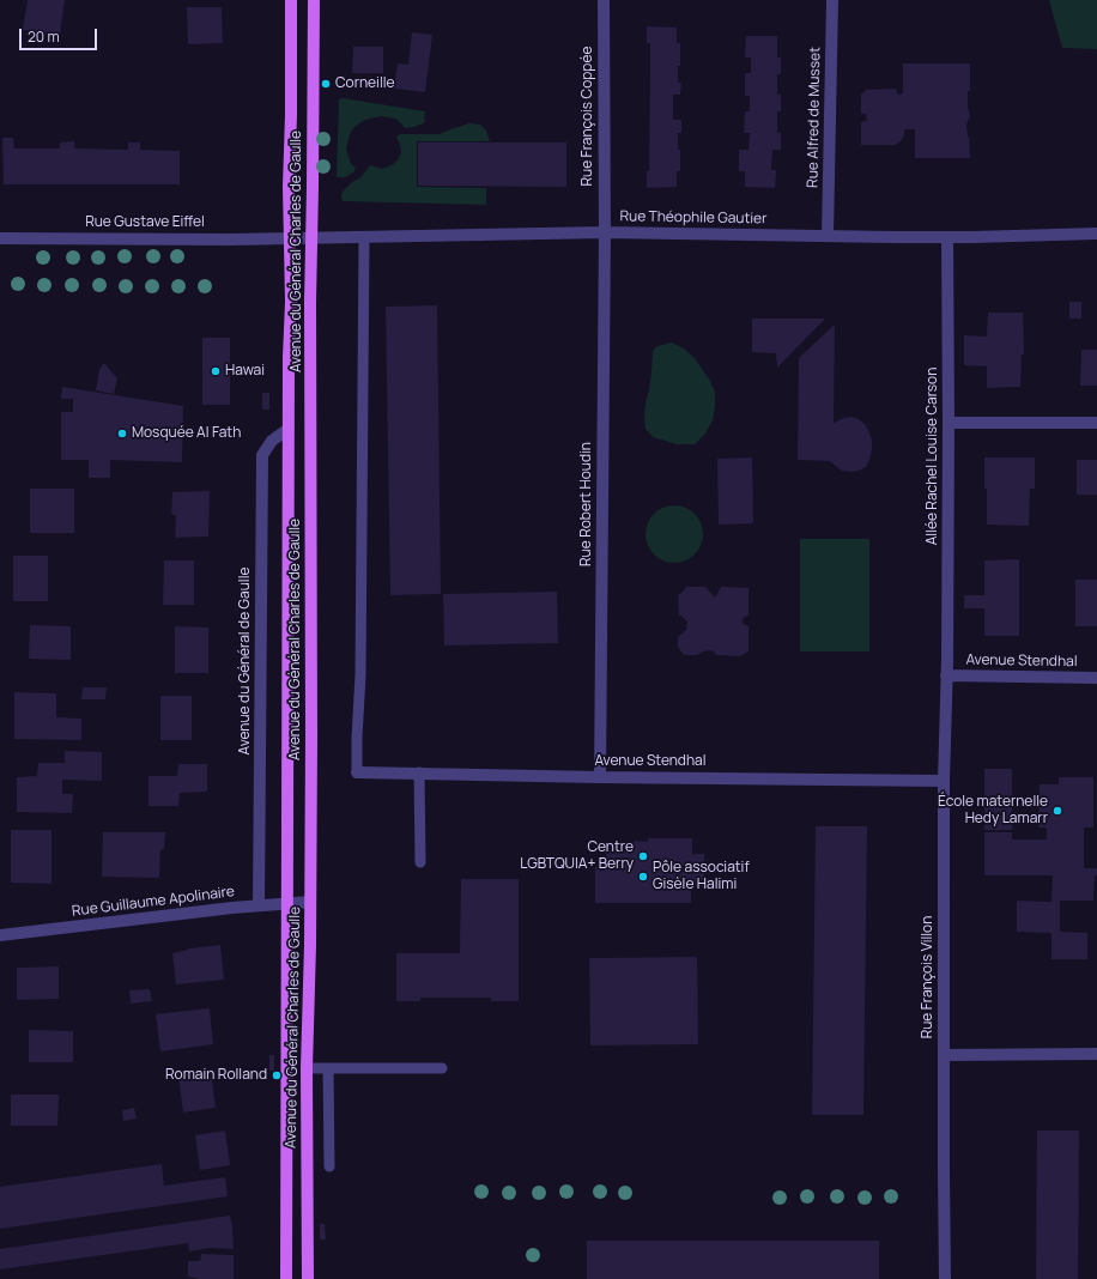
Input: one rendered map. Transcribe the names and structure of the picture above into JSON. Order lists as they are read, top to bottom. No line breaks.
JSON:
{"streets":{"main road":["Avenue du Général Charles de Gaulle"],"street":["Rue François Coppée","Rue Alfred de Musset","Rue Théophile Gautier","Rue Gustave Eiffel","Allée Rachel Louise Carson","Rue Robert Houdin","Avenue du Général de Gaulle","Avenue Stendhal","Rue Guillaume Apolinaire","Rue François Villon"]},"crossings":[["Rue François Coppée","Rue Théophile Gautier"],["Rue François Coppée","Rue Robert Houdin"],["Rue Alfred de Musset","Rue Théophile Gautier"],["Rue Théophile Gautier","Rue Gustave Eiffel"],["Rue Théophile Gautier","Avenue du Général Charles de Gaulle"],["Rue Théophile Gautier","Allée Rachel Louise Carson"],["Rue Théophile Gautier","Rue Robert Houdin"],["Rue Gustave Eiffel","Avenue du Général Charles de Gaulle"],["Avenue du Général Charles de Gaulle","Avenue du Général de Gaulle"],["Avenue du Général Charles de Gaulle","Rue Guillaume Apolinaire"],["Allée Rachel Louise Carson","Avenue Stendhal"],["Allée Rachel Louise Carson","Rue François Villon"],["Rue Robert Houdin","Avenue Stendhal"],["Avenue du Général de Gaulle","Rue Guillaume Apolinaire"],["Avenue Stendhal","Rue François Villon"]],"places":["Corneille","Hawai","Mosquée Al Fath","École maternelle Hedy Lamarr","Centre LGBTQUIA+ Berry","Pôle associatif Gisèle Halimi","Romain Rolland"],"scale_bar":"20 m"}
